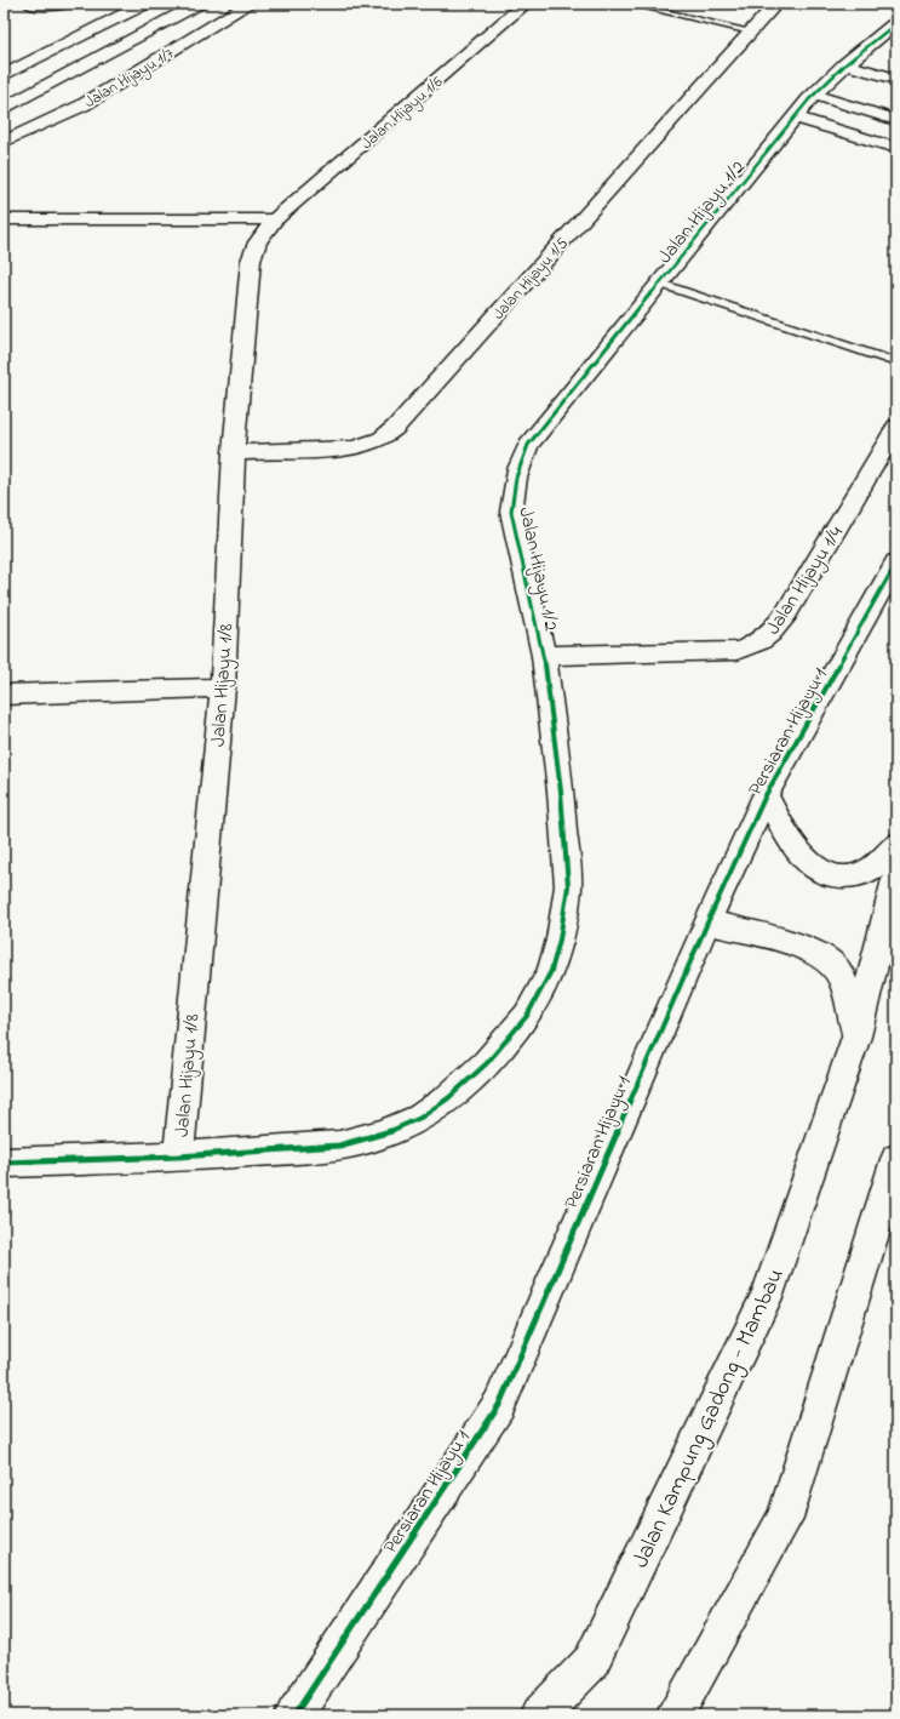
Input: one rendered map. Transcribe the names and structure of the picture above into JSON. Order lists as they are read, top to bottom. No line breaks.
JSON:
{"streets":{"street":["Jalan Hijayu 1/7","Jalan Hijayu 1/6","Jalan Hijayu 1/2","Jalan Hijayu 1/5","Jalan Hijayu 1/4","Jalan Hijayu 1/8","Persiaran Hijayu 1","Jalan Kampung Gadong - Mambau"]},"crossings":[["Jalan Hijayu 1/6","Jalan Hijayu 1/8"],["Jalan Hijayu 1/2","Jalan Hijayu 1/4"],["Jalan Hijayu 1/2","Jalan Hijayu 1/8"],["Jalan Hijayu 1/5","Jalan Hijayu 1/8"]]}
